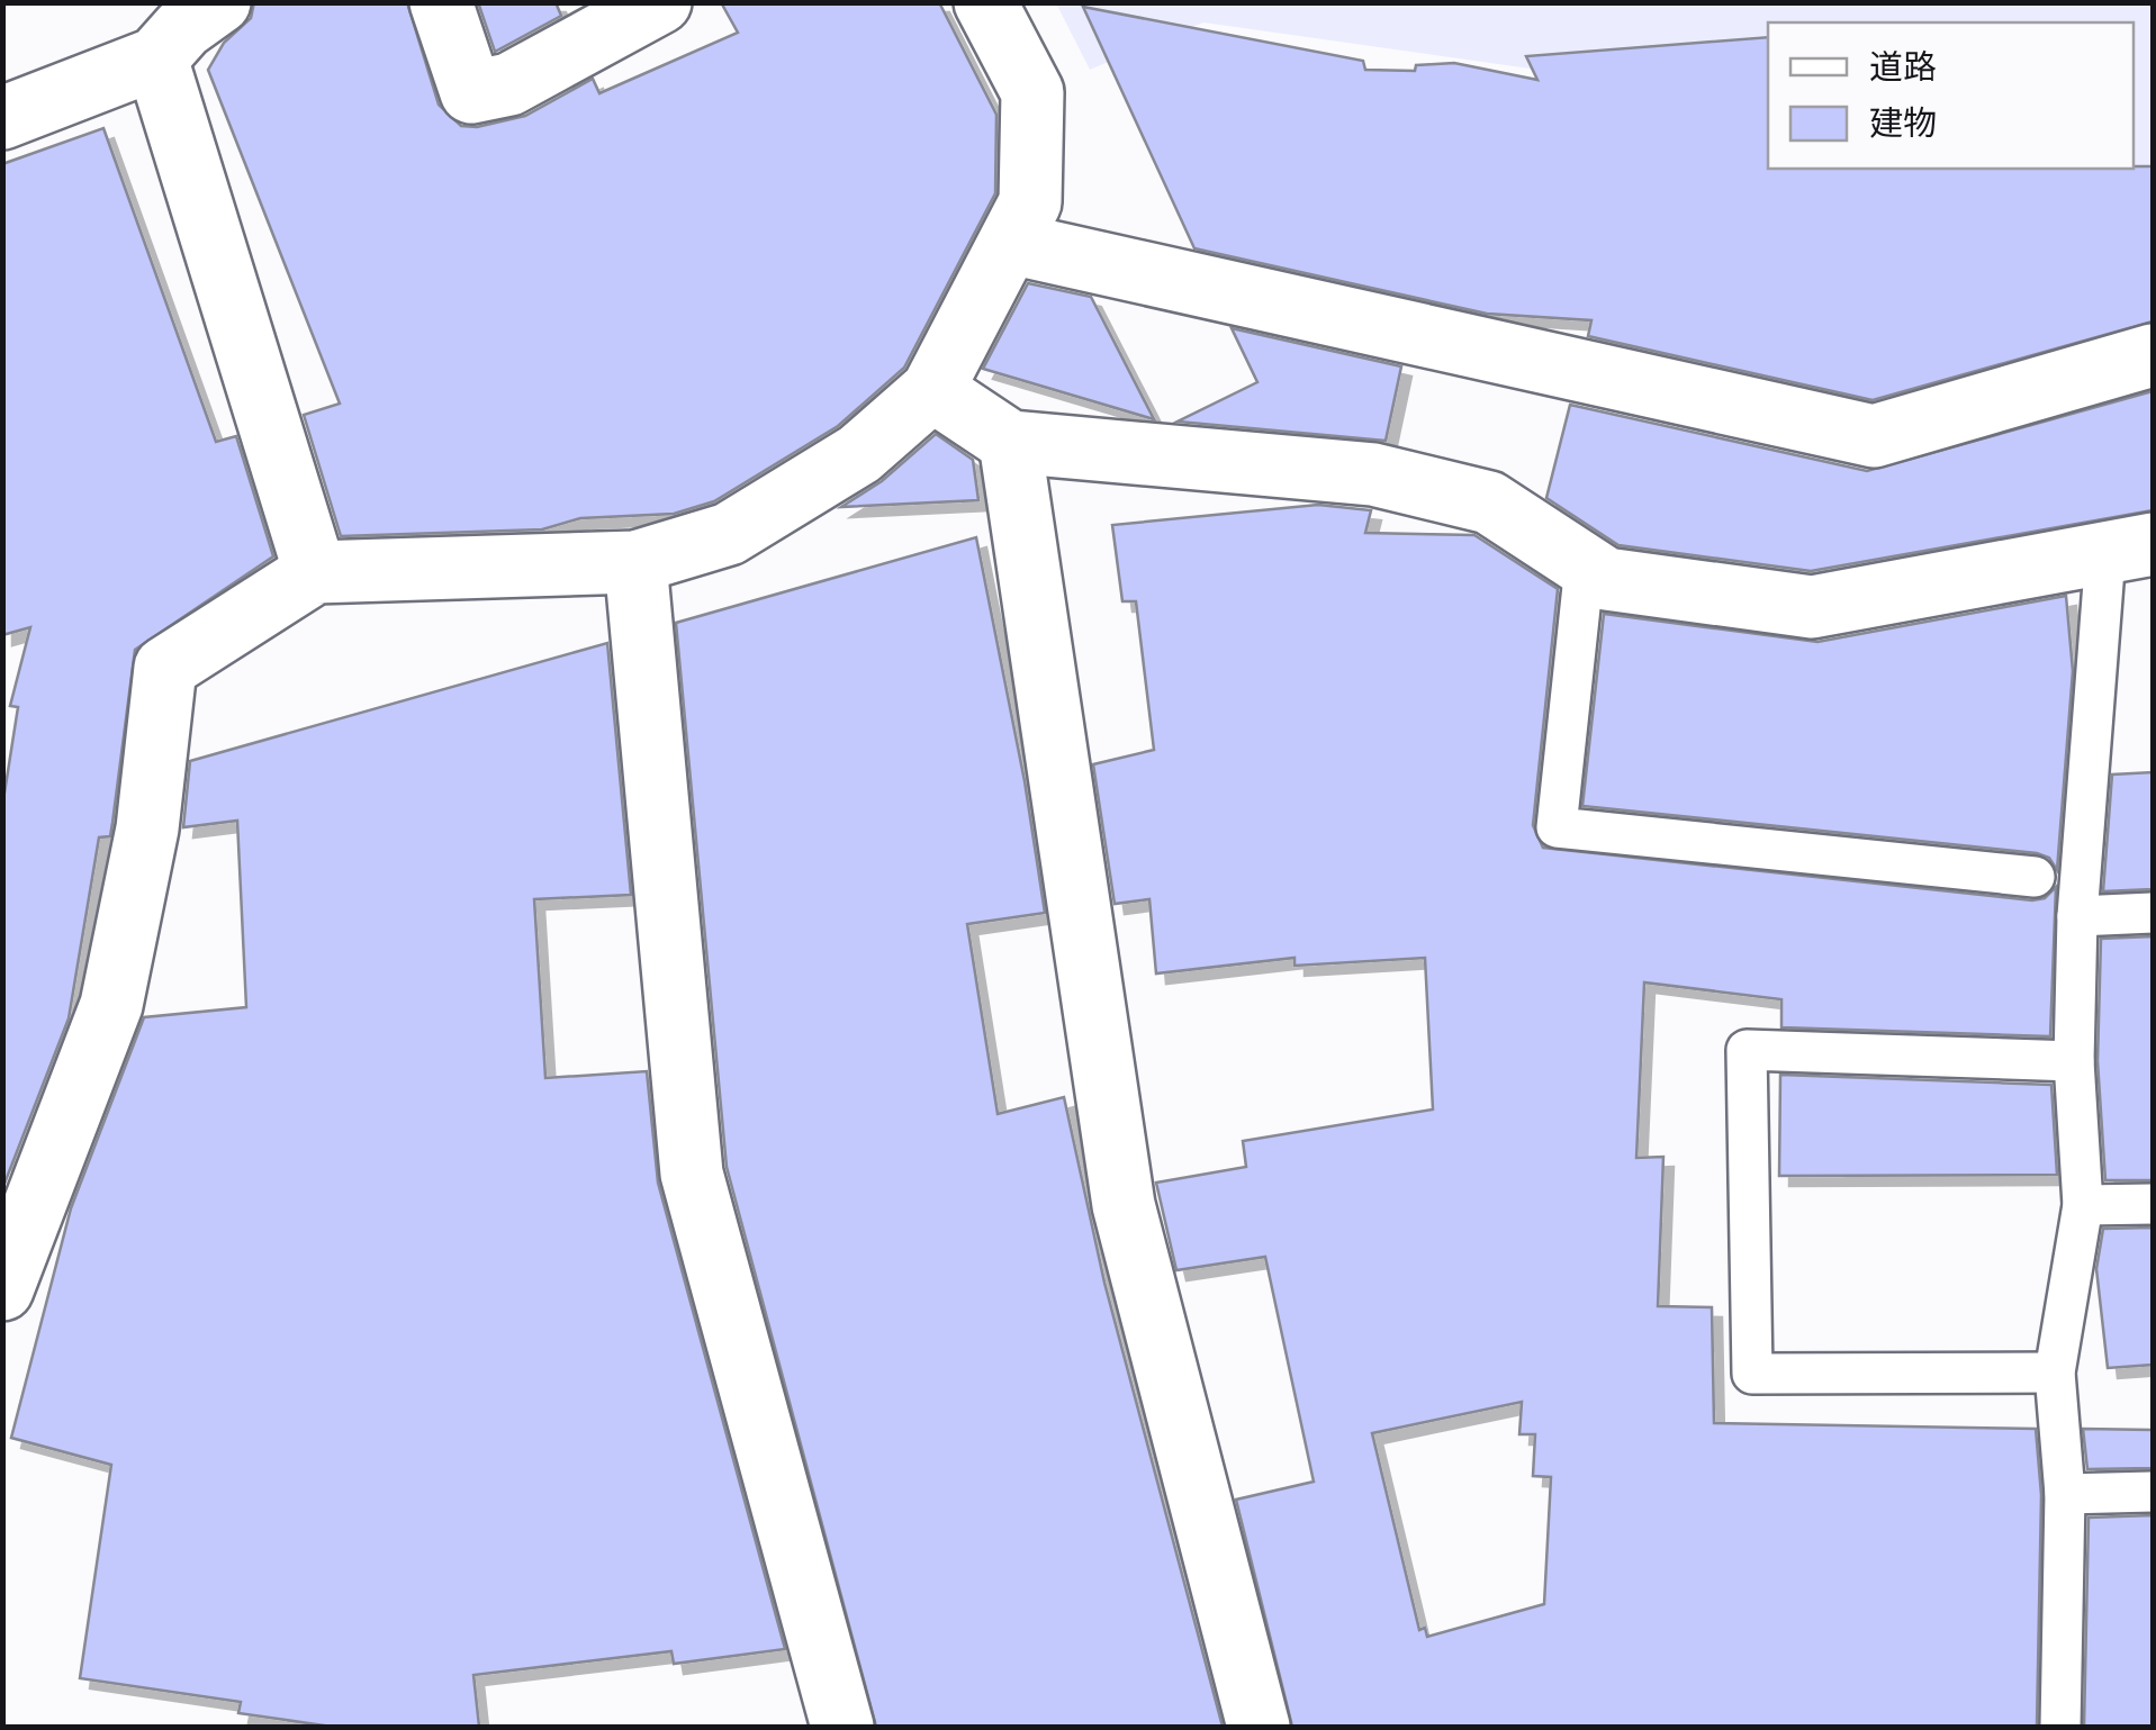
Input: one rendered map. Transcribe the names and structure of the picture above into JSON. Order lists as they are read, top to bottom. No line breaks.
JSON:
{"legend":["道路","建物"]}
